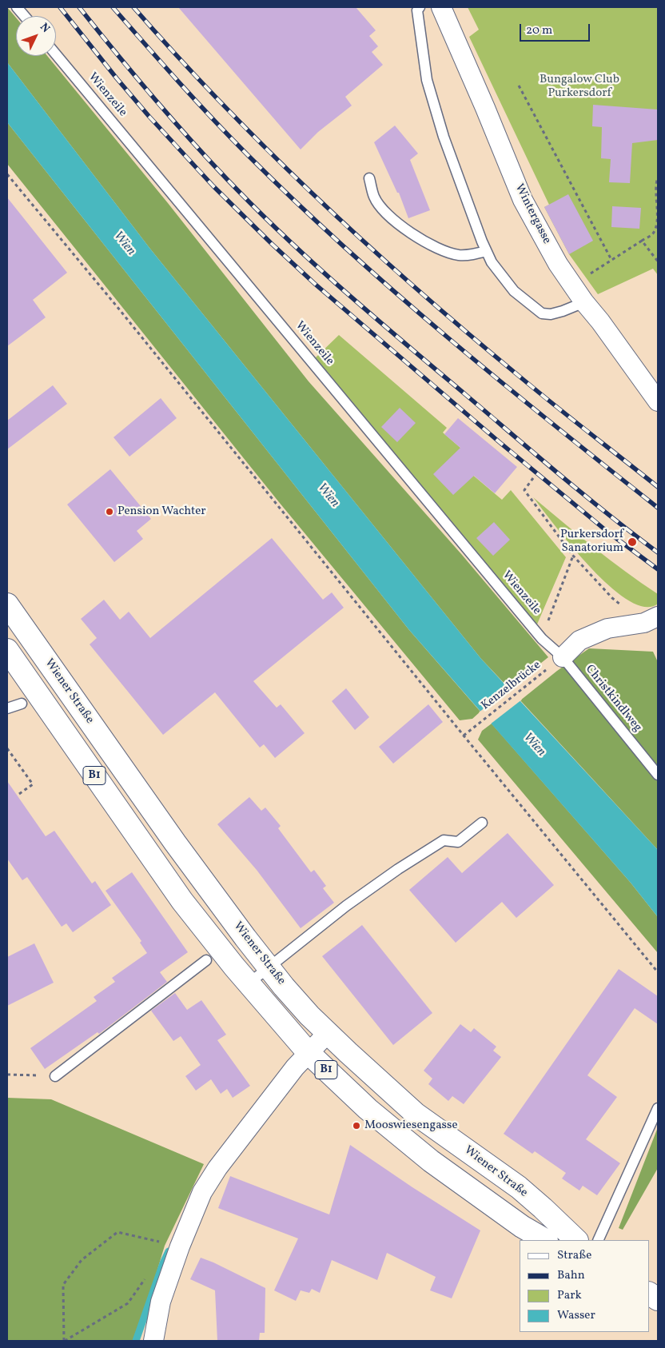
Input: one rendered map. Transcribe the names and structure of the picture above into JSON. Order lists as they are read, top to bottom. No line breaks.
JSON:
{"streets":{"main road":["Wiener Straße","B1"],"street":["Wintergasse"],"lane":["Wienzeile","Christkindlweg"],"path":["Kenzelbrücke"]},"crossings":[["Wienzeile","Kenzelbrücke"],["Wienzeile","Christkindlweg"],["Kenzelbrücke","Christkindlweg"]],"water":["Wien"],"parks":["Bungalow Club Purkersdorf"],"places":["Pension Wachter","Purkersdorf Sanatorium","Mooswiesengasse"],"legend":["Straße","Bahn","Park","Wasser"],"scale_bar":"20 m","north":"top right"}
